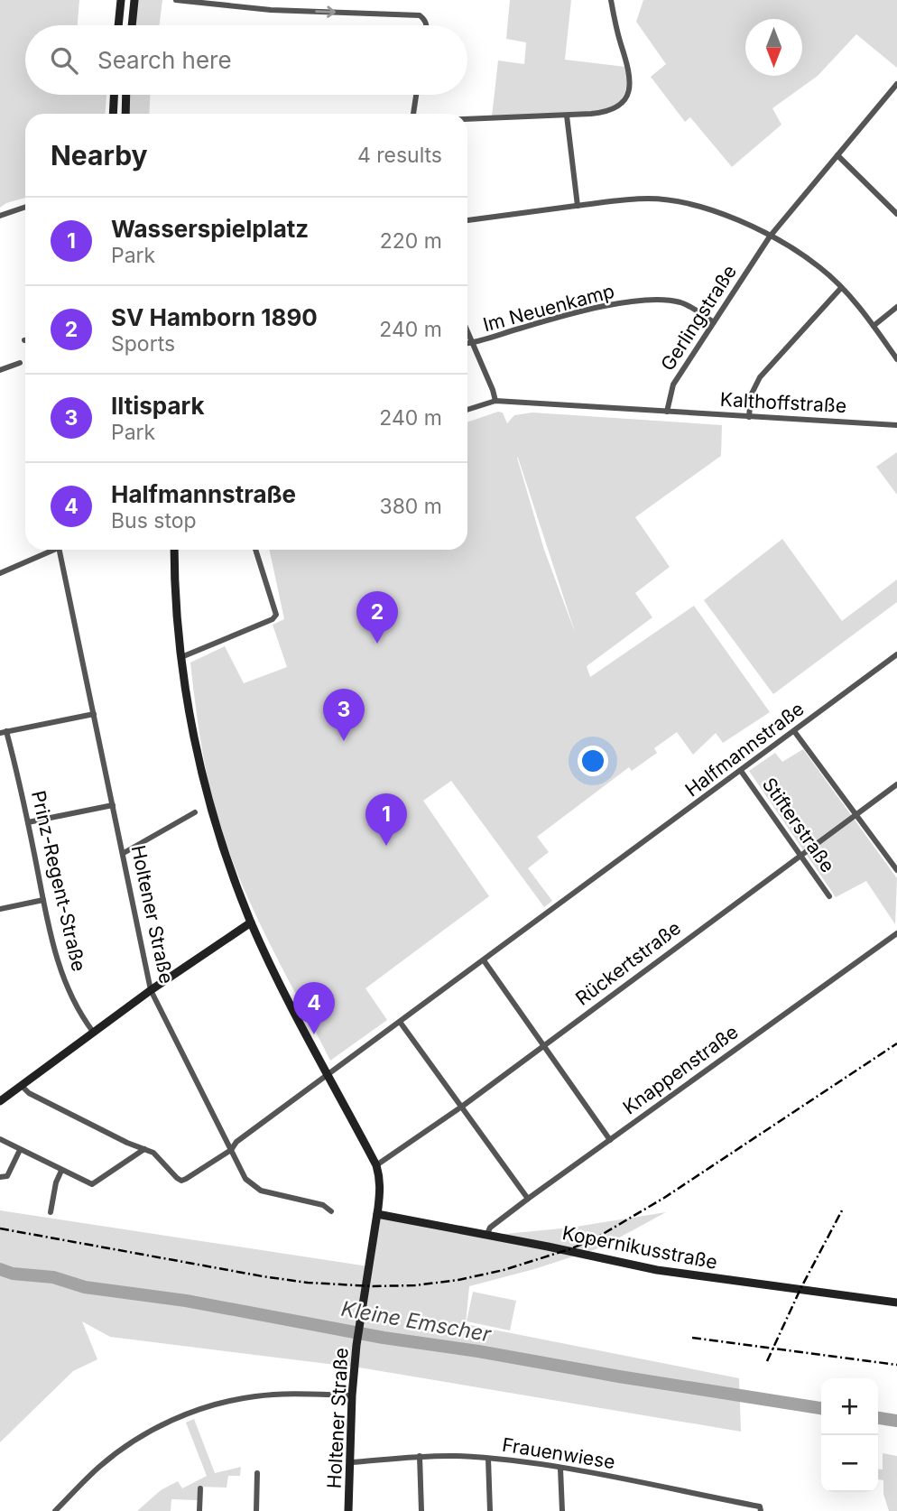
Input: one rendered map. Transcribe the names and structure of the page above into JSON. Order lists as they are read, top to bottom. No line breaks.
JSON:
{"streets":{"street":["Im Neuenkamp","Gerlingstraße","Kalthoffstraße","Halfmannstraße","Stifterstraße","Prinz-Regent-Straße","Holtener Straße","Rückertstraße","Knappenstraße","Kopernikusstraße","Frauenwiese"]},"crossings":[["Im Neuenkamp","Gerlingstraße"],["Gerlingstraße","Kalthoffstraße"],["Halfmannstraße","Stifterstraße"],["Halfmannstraße","Holtener Straße"],["Stifterstraße","Rückertstraße"],["Holtener Straße","Rückertstraße"],["Holtener Straße","Kopernikusstraße"],["Holtener Straße","Frauenwiese"],["Knappenstraße","Kopernikusstraße"]],"water":["Kleine Emscher"],"north":"bottom","page":{"search":"Search here","heading":["Nearby","4 results"],"list":[{"mark":"1","name":"Wasserspielplatz","note":"Park","value":"220 m"},{"mark":"2","name":"SV Hamborn 1890","note":"Sports","value":"240 m"},{"mark":"3","name":"Iltispark","note":"Park","value":"240 m"},{"mark":"4","name":"Halfmannstraße","note":"Bus stop","value":"380 m"}],"pins":["2","3","1","4"],"map_buttons":["+","−"]}}
